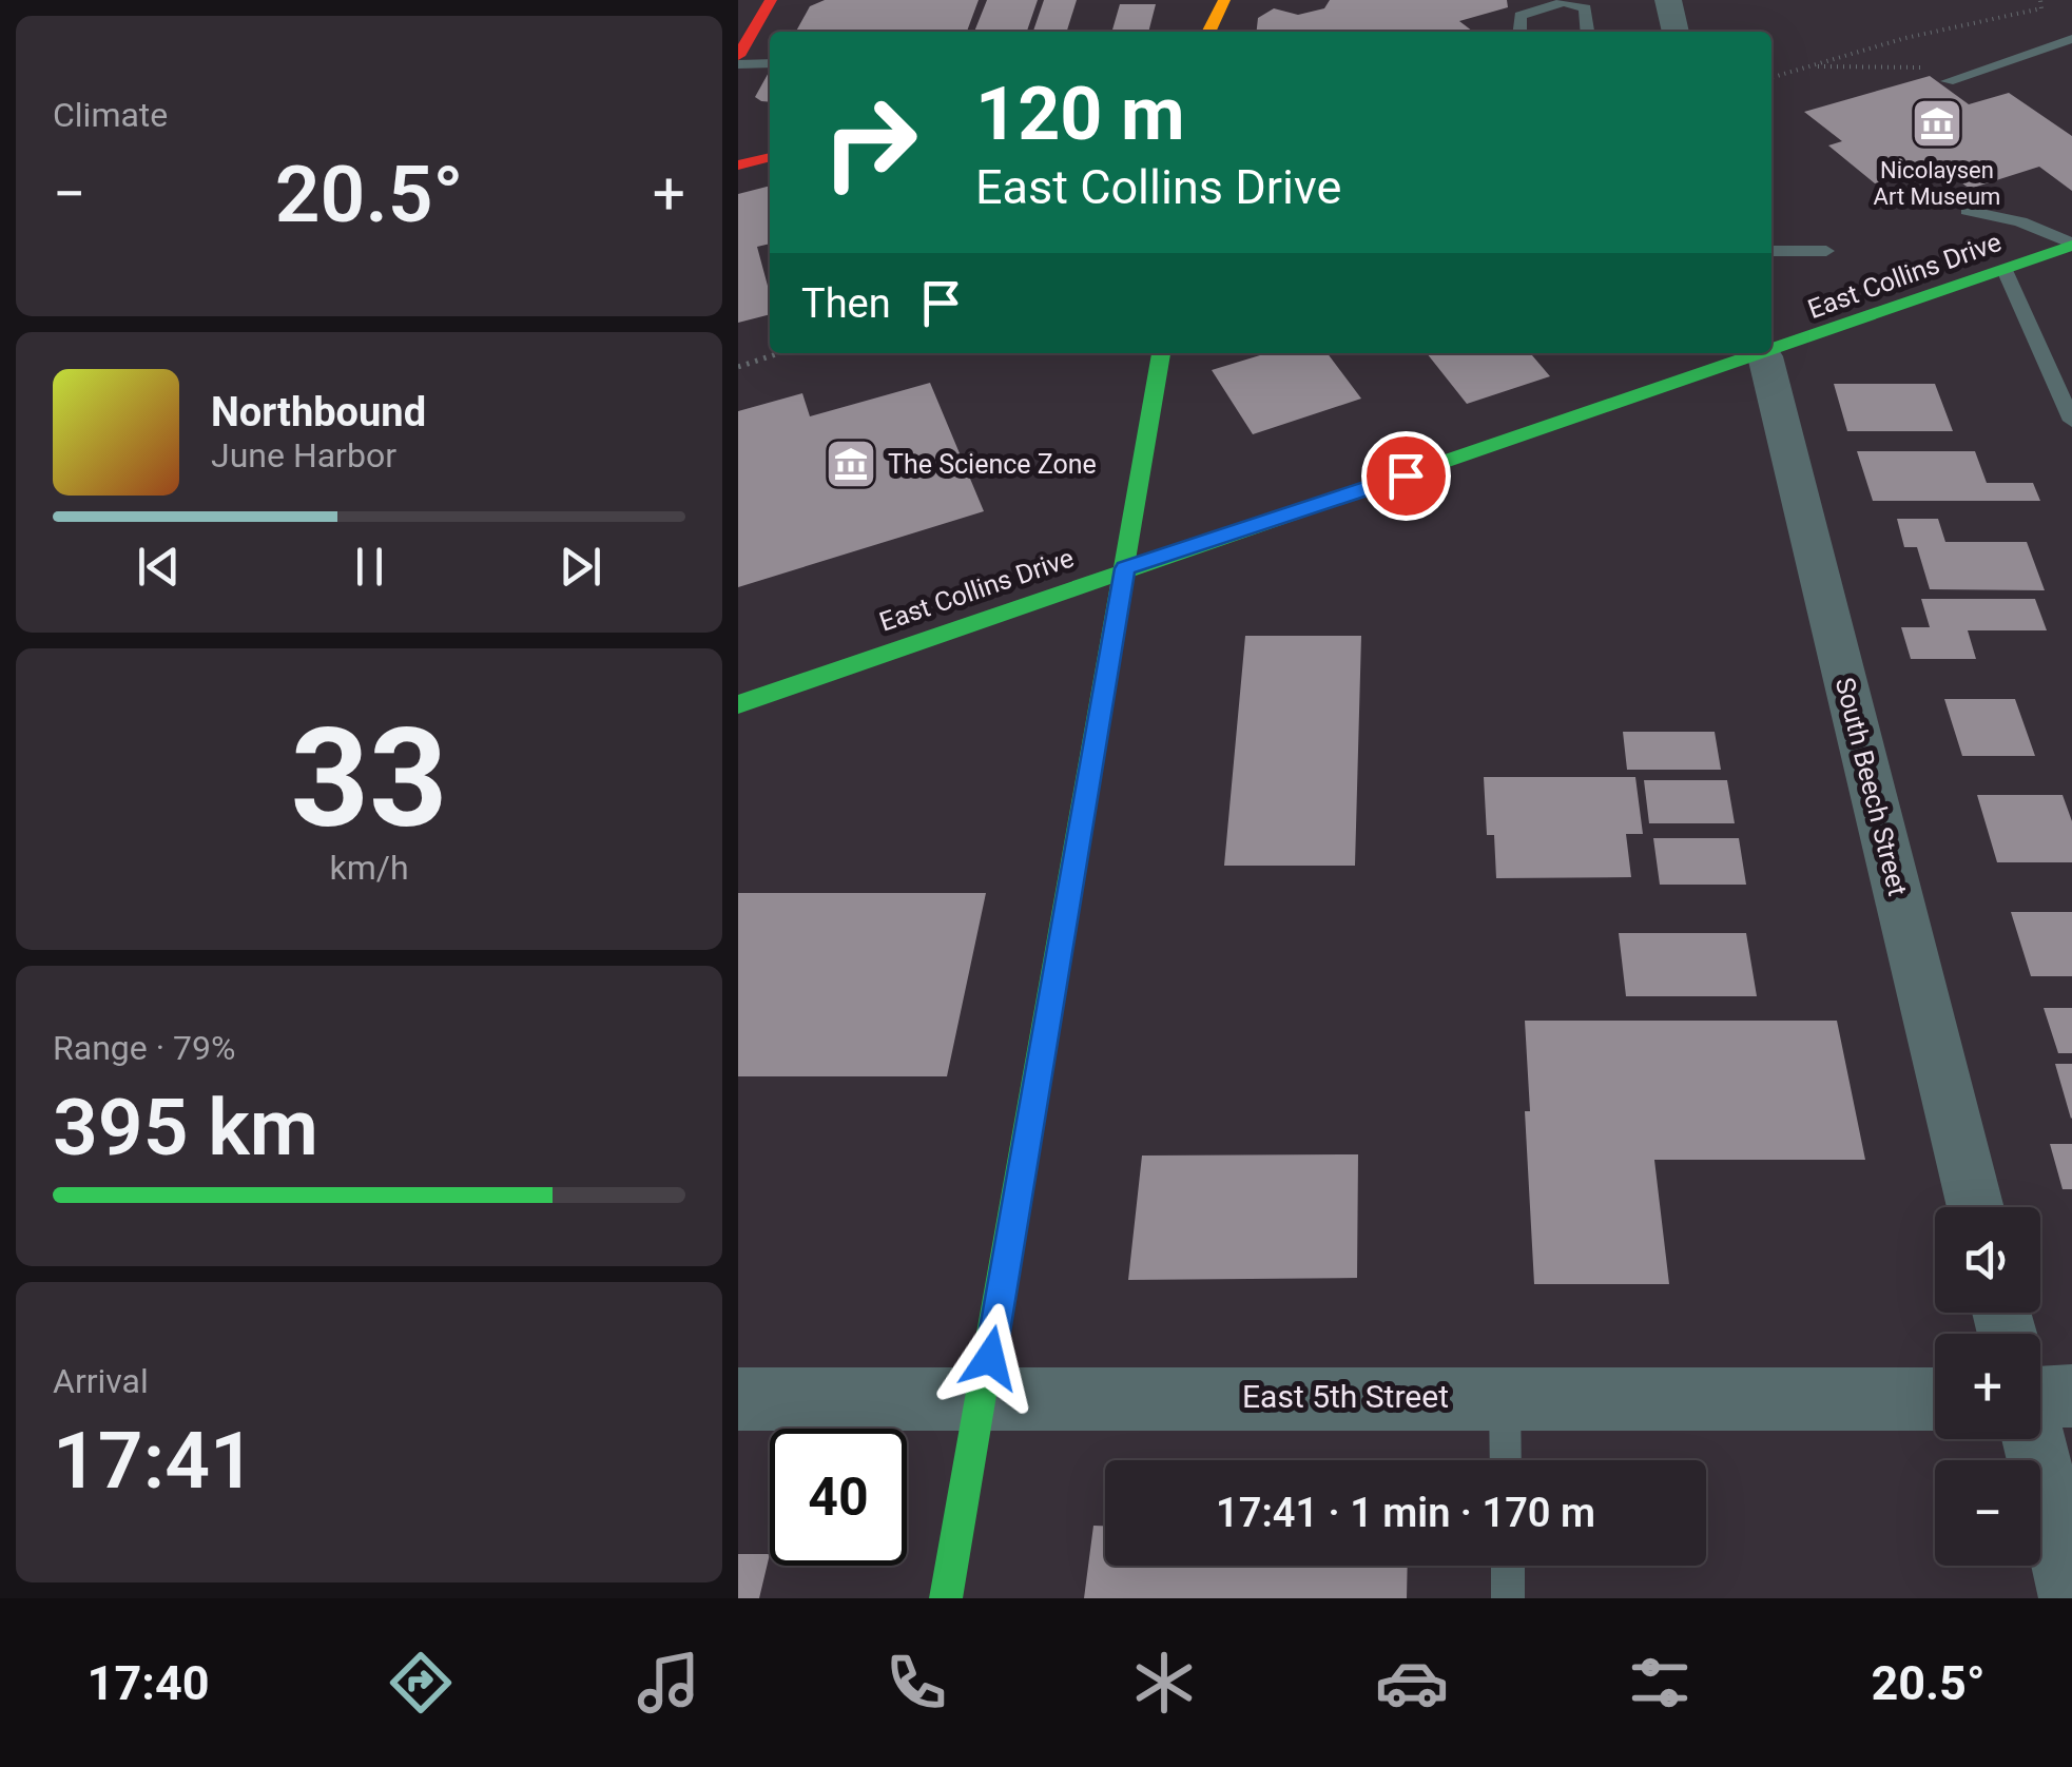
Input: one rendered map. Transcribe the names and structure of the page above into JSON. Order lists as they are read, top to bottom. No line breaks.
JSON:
{"streets":{"street":["East Collins Drive","South Beech Street","East 5th Street"]},"places":{"museum":["Nicolaysen Art Museum","The Science Zone"]},"page":{"tile":["Climate",["33","km/h"],["Range · 79%","395 km"],["Arrival","17:41"]],"turn":["120 m","East Collins Drive"],"heat":["−","20.5°","+"],"then":"Then","song":["Northbound","June Harbor"],"map_buttons":["+","−"],"limit":"40","trip":"17:41 · 1 min · 170 m","tabs":["17:40","20.5°"]}}
